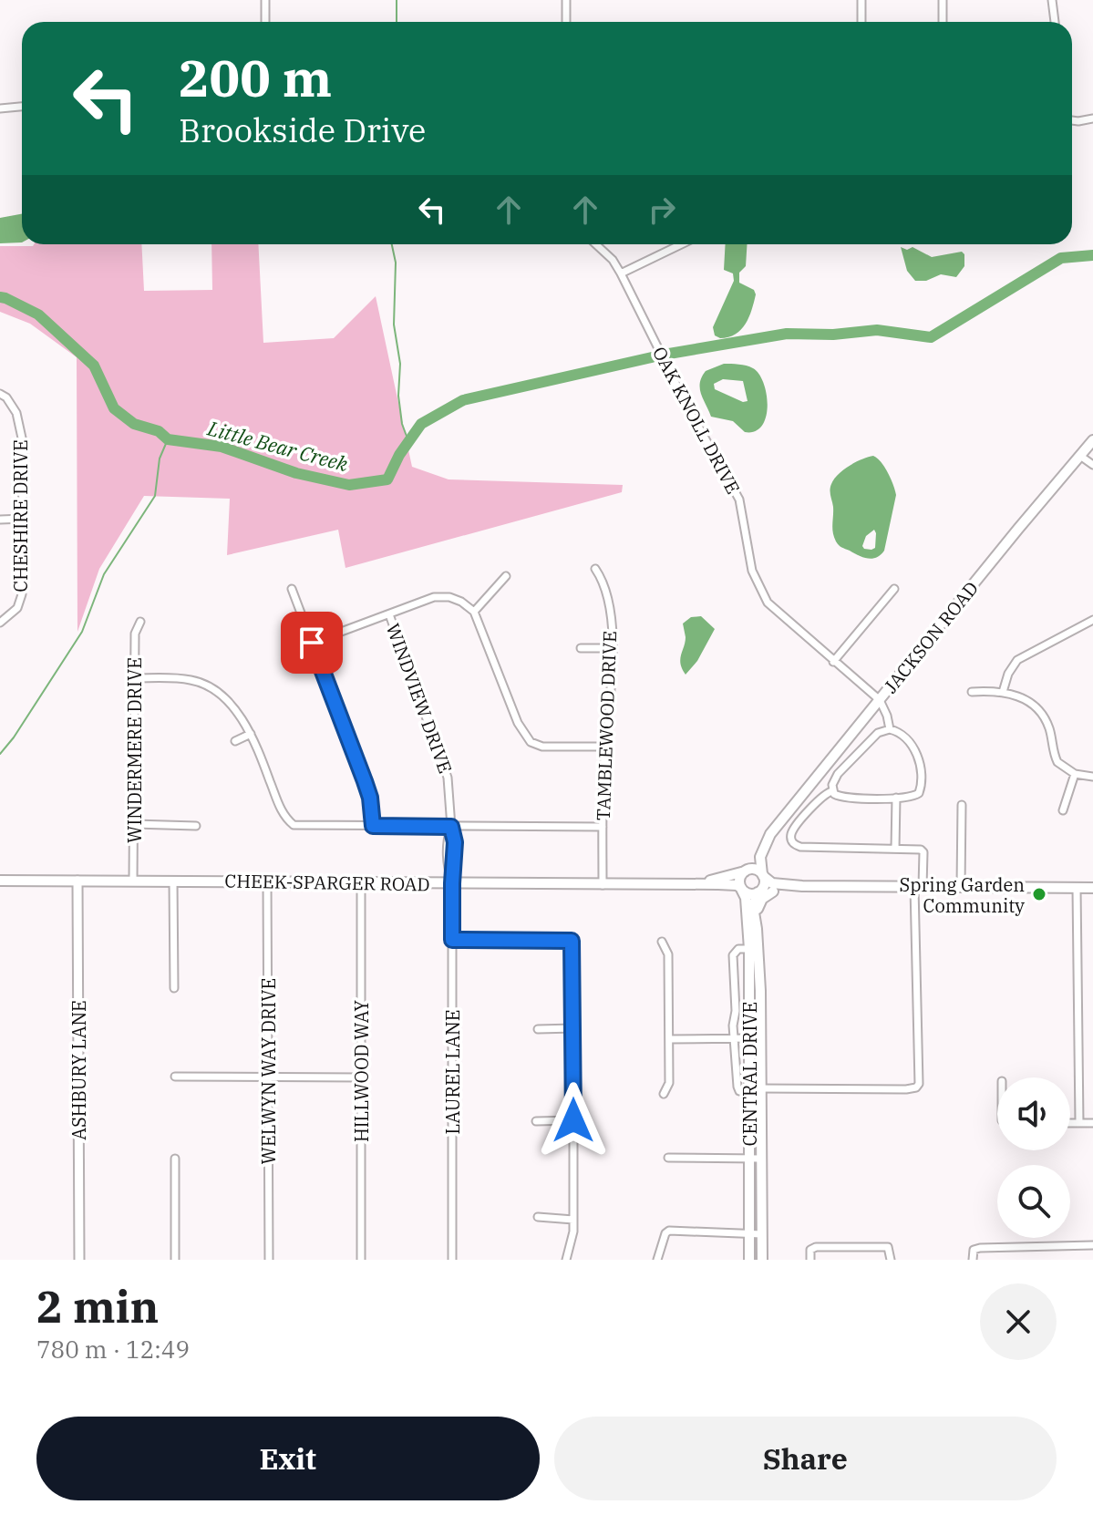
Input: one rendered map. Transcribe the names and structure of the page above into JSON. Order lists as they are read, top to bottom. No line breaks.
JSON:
{"streets":{"main road":["JACKSON ROAD","CHEEK-SPARGER ROAD","CENTRAL DRIVE"],"street":["OAK KNOLL DRIVE","CHESHIRE DRIVE","WINDVIEW DRIVE","TAMBLEWOOD DRIVE","WINDERMERE DRIVE","ASHBURY LANE","WELWYN WAY DRIVE","HILLWOOD WAY","LAUREL LANE"]},"crossings":[["OAK KNOLL DRIVE","JACKSON ROAD"],["JACKSON ROAD","CHEEK-SPARGER ROAD"],["JACKSON ROAD","CENTRAL DRIVE"],["WINDVIEW DRIVE","CHEEK-SPARGER ROAD"],["WINDVIEW DRIVE","LAUREL LANE"],["TAMBLEWOOD DRIVE","CHEEK-SPARGER ROAD"],["WINDERMERE DRIVE","CHEEK-SPARGER ROAD"],["CHEEK-SPARGER ROAD","ASHBURY LANE"],["CHEEK-SPARGER ROAD","WELWYN WAY DRIVE"],["CHEEK-SPARGER ROAD","HILLWOOD WAY"],["CHEEK-SPARGER ROAD","LAUREL LANE"],["CHEEK-SPARGER ROAD","CENTRAL DRIVE"]],"water":["Little Bear Creek"],"places":["Spring Garden Community"],"page":{"turn":["200 m","Brookside Drive"],"heading":["2 min","780 m · 12:49"],"buttons":["Exit","Share"]}}
